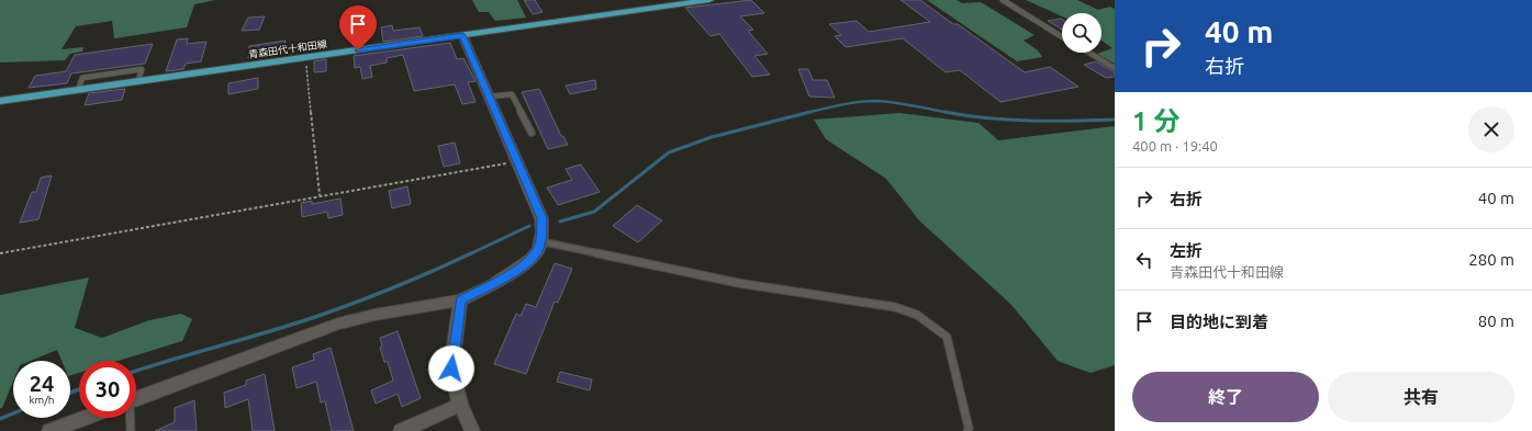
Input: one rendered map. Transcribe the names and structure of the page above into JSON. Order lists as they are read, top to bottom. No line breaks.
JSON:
{"streets":{"main road":["青森田代十和田線"]},"page":{"turn":["40 m","右折"],"heading":["1 分","400 m · 19:40"],"list":[{"name":"右折","value":"40 m"},{"name":"左折","note":"青森田代十和田線","value":"280 m"},{"name":"目的地に到着","value":"80 m"}],"speed":"24 km/h","limit":"30","buttons":["終了","共有"]}}
